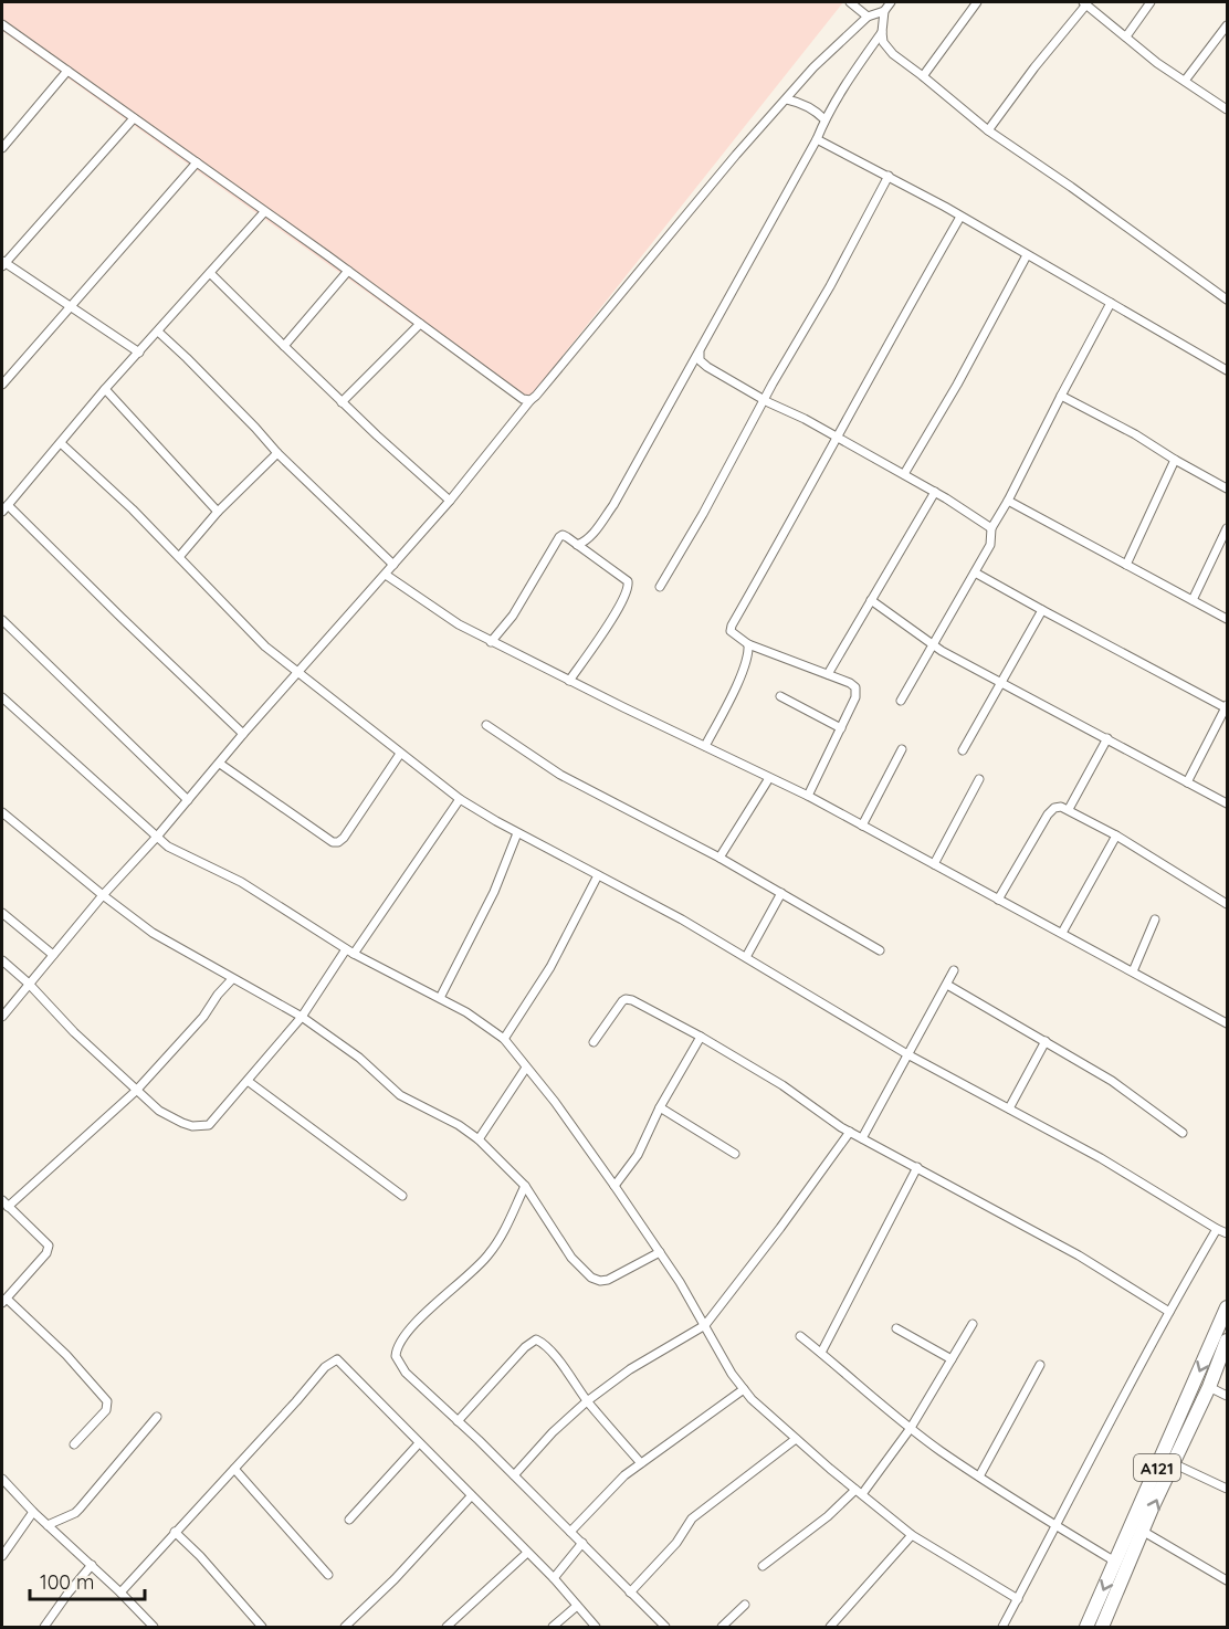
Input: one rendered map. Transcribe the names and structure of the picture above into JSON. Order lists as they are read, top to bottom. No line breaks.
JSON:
{"streets":{"highway":["A121"]},"scale_bar":"100 m"}
